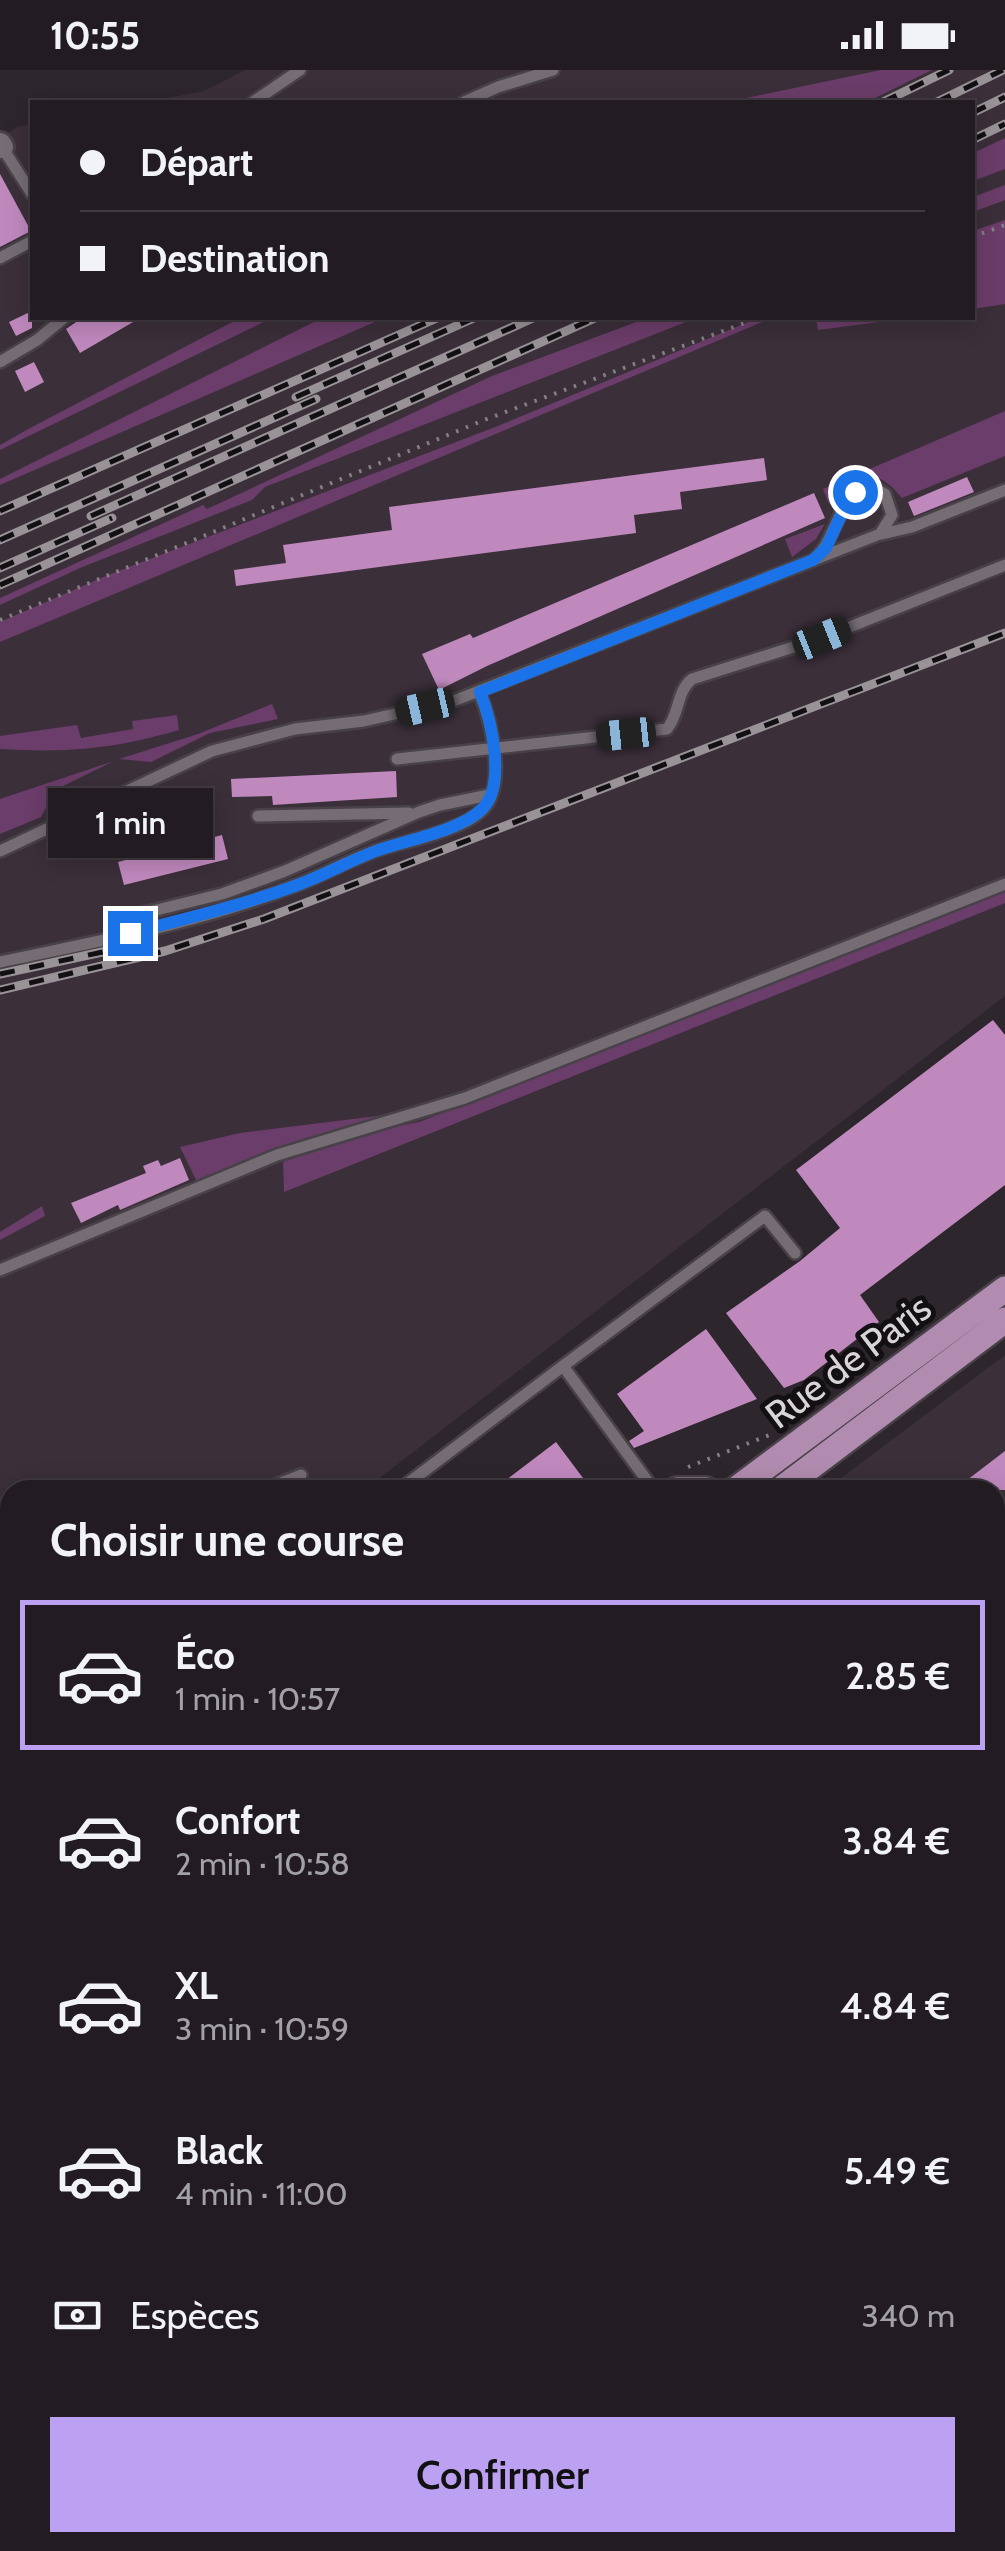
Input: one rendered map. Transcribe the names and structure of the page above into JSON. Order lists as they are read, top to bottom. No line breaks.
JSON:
{"streets":{"main road":["Rue de Paris"]},"page":{"status":"10:55","banner":["Départ","Destination"],"bubble":"1 min","heading":"Choisir une course","list":[{"name":"Éco","note":"1 min · 10:57","value":"2.85 €"},{"name":"Confort","note":"2 min · 10:58","value":"3.84 €"},{"name":"XL","note":"3 min · 10:59","value":"4.84 €"},{"name":"Black","note":"4 min · 11:00","value":"5.49 €"}],"pay":["Espèces","340 m"],"buttons":"Confirmer"}}
